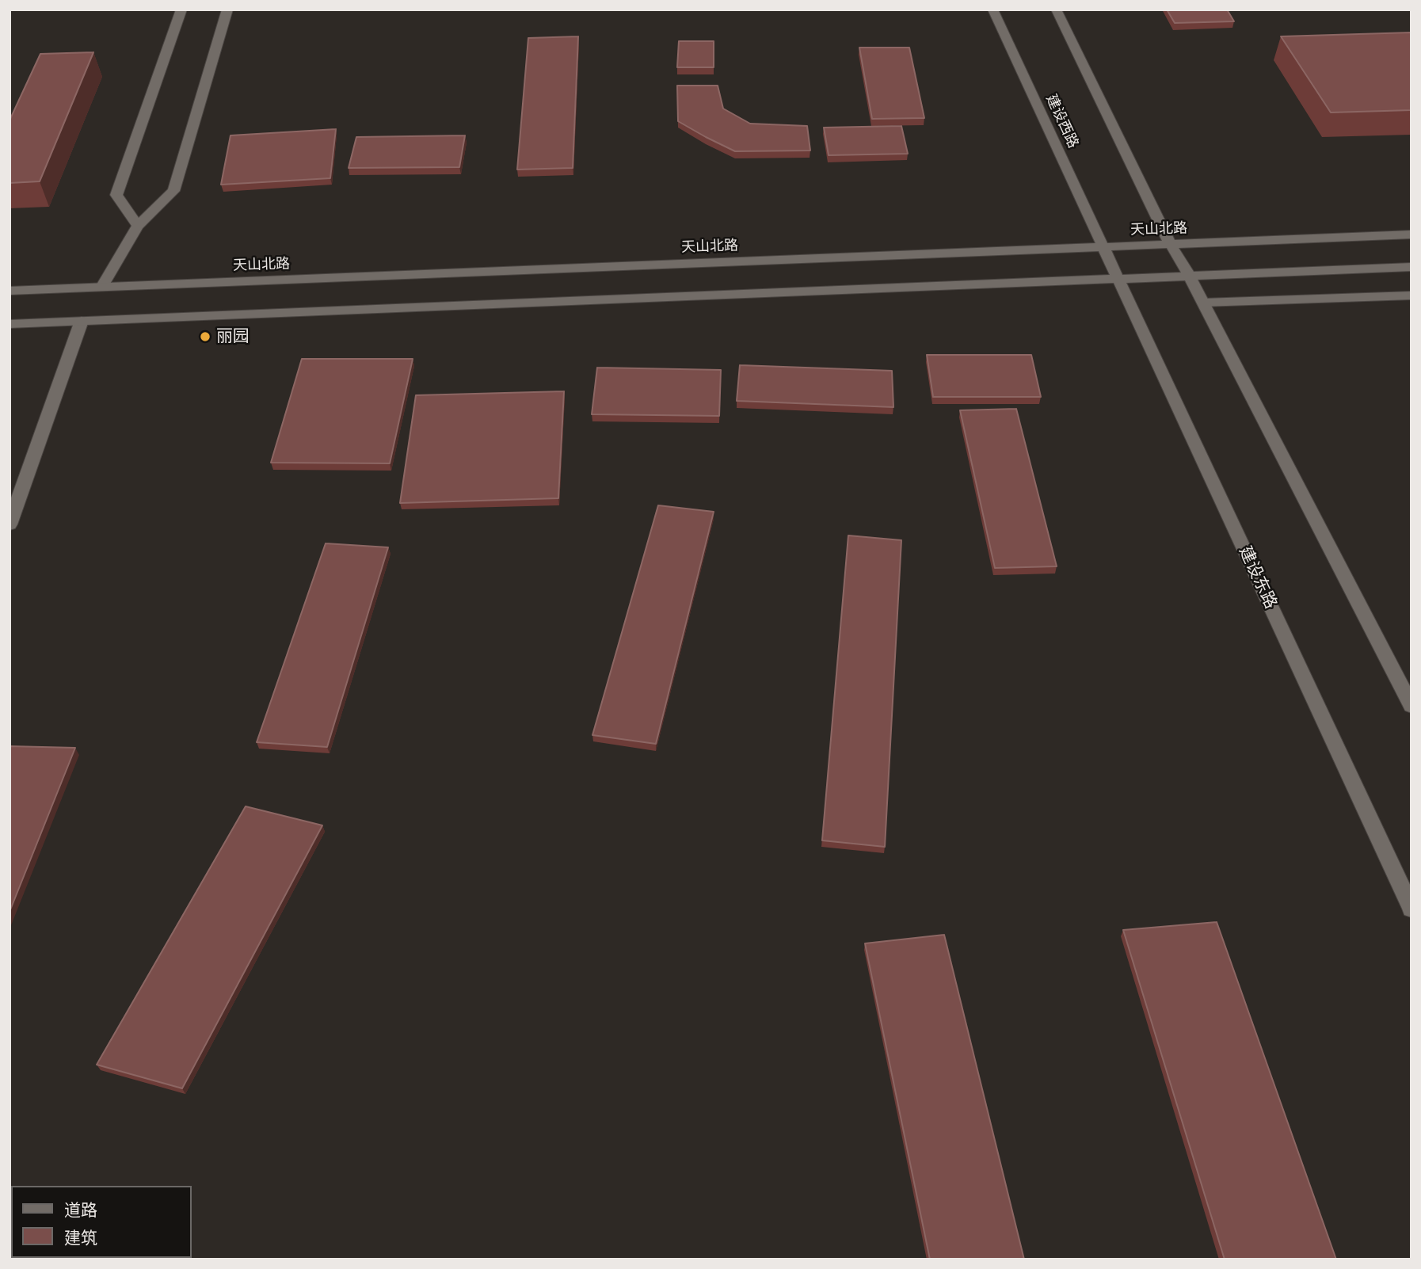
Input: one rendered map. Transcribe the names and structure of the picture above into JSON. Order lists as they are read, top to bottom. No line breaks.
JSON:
{"streets":{"main road":["建设西路","天山北路","建设东路"]},"crossings":[["建设西路","天山北路"],["建设西路","建设东路"],["天山北路","建设东路"]],"places":["丽园"],"legend":["道路","建筑"]}
